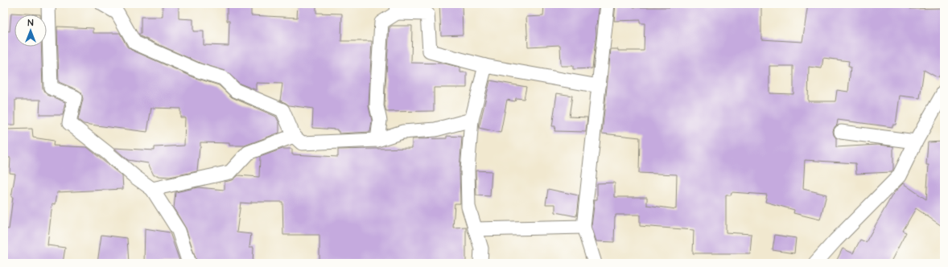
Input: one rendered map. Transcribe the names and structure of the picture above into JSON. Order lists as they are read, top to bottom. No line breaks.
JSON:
{"north":"top"}
